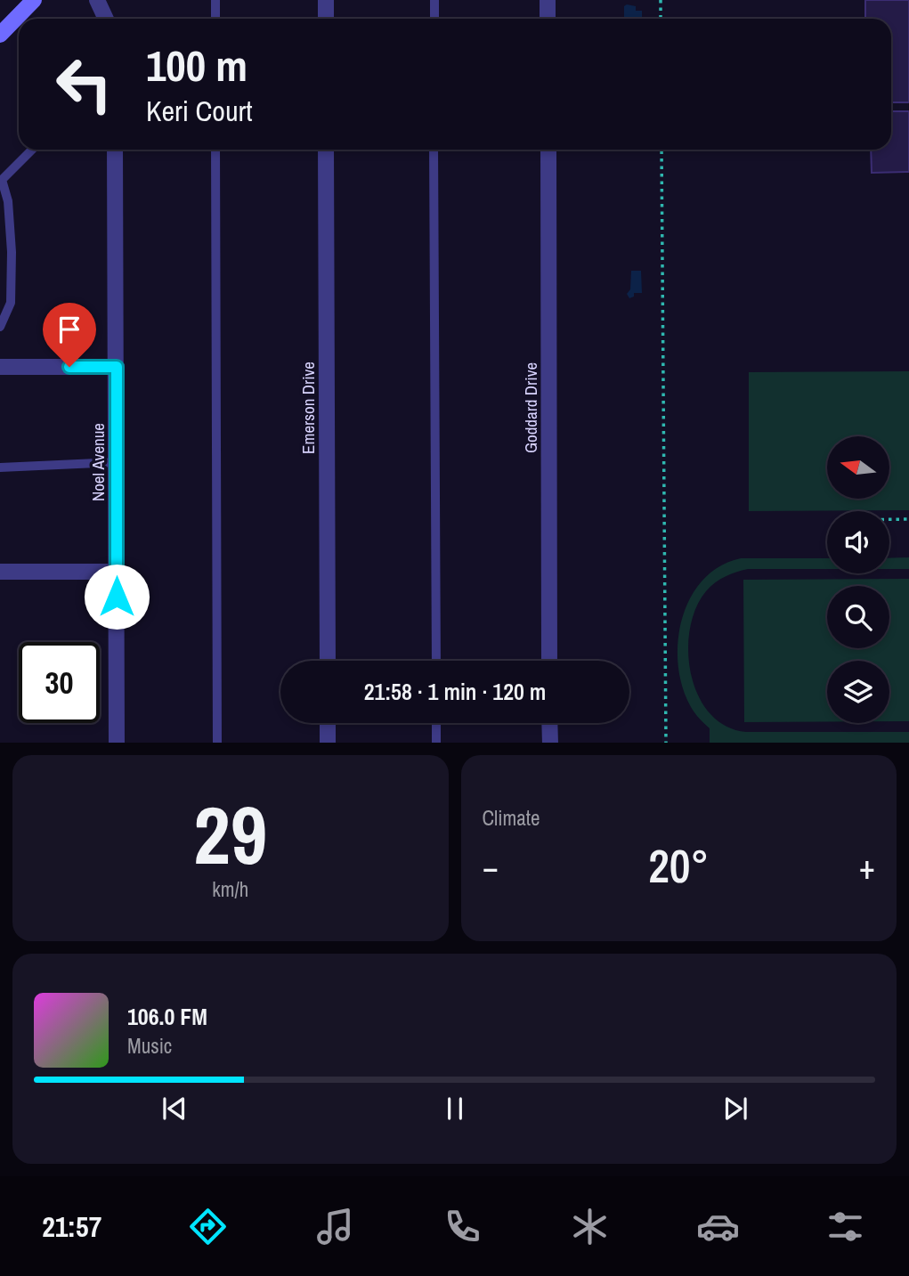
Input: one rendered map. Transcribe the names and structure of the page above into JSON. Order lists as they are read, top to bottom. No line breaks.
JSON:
{"streets":{"street":["Emerson Drive","Goddard Drive","Noel Avenue"]},"north":"left","page":{"turn":["100 m","Keri Court"],"limit":"30","trip":"21:58 · 1 min · 120 m","tile":[["29","km/h"],"Climate"],"heat":["−","20°","+"],"song":["106.0 FM","Music"],"tabs":"21:57"}}
